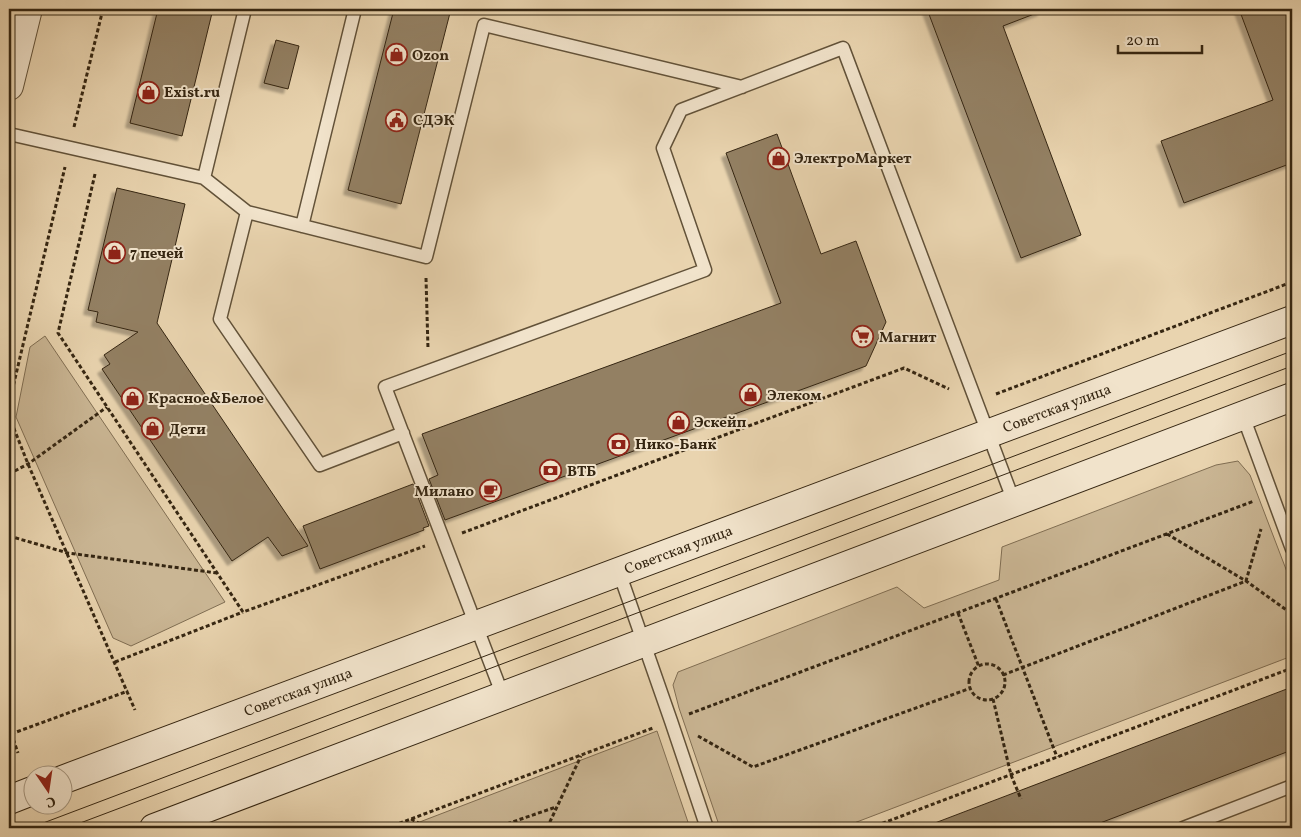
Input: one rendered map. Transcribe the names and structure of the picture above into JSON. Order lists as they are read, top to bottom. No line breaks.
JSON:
{"streets":{"main road":["Советская улица"]},"places":{"shop":["Ozon","Exist.ru","ЭлектроМаркет","7 печей","Элеком","Красное&Белое","Эскейп","Дети"],"public building":["СДЭК"],"supermarket":["Магнит"],"bank":["Нико-Банк","ВТБ"],"cafe":["Милано"]},"scale_bar":"20 m","north":"bottom"}
